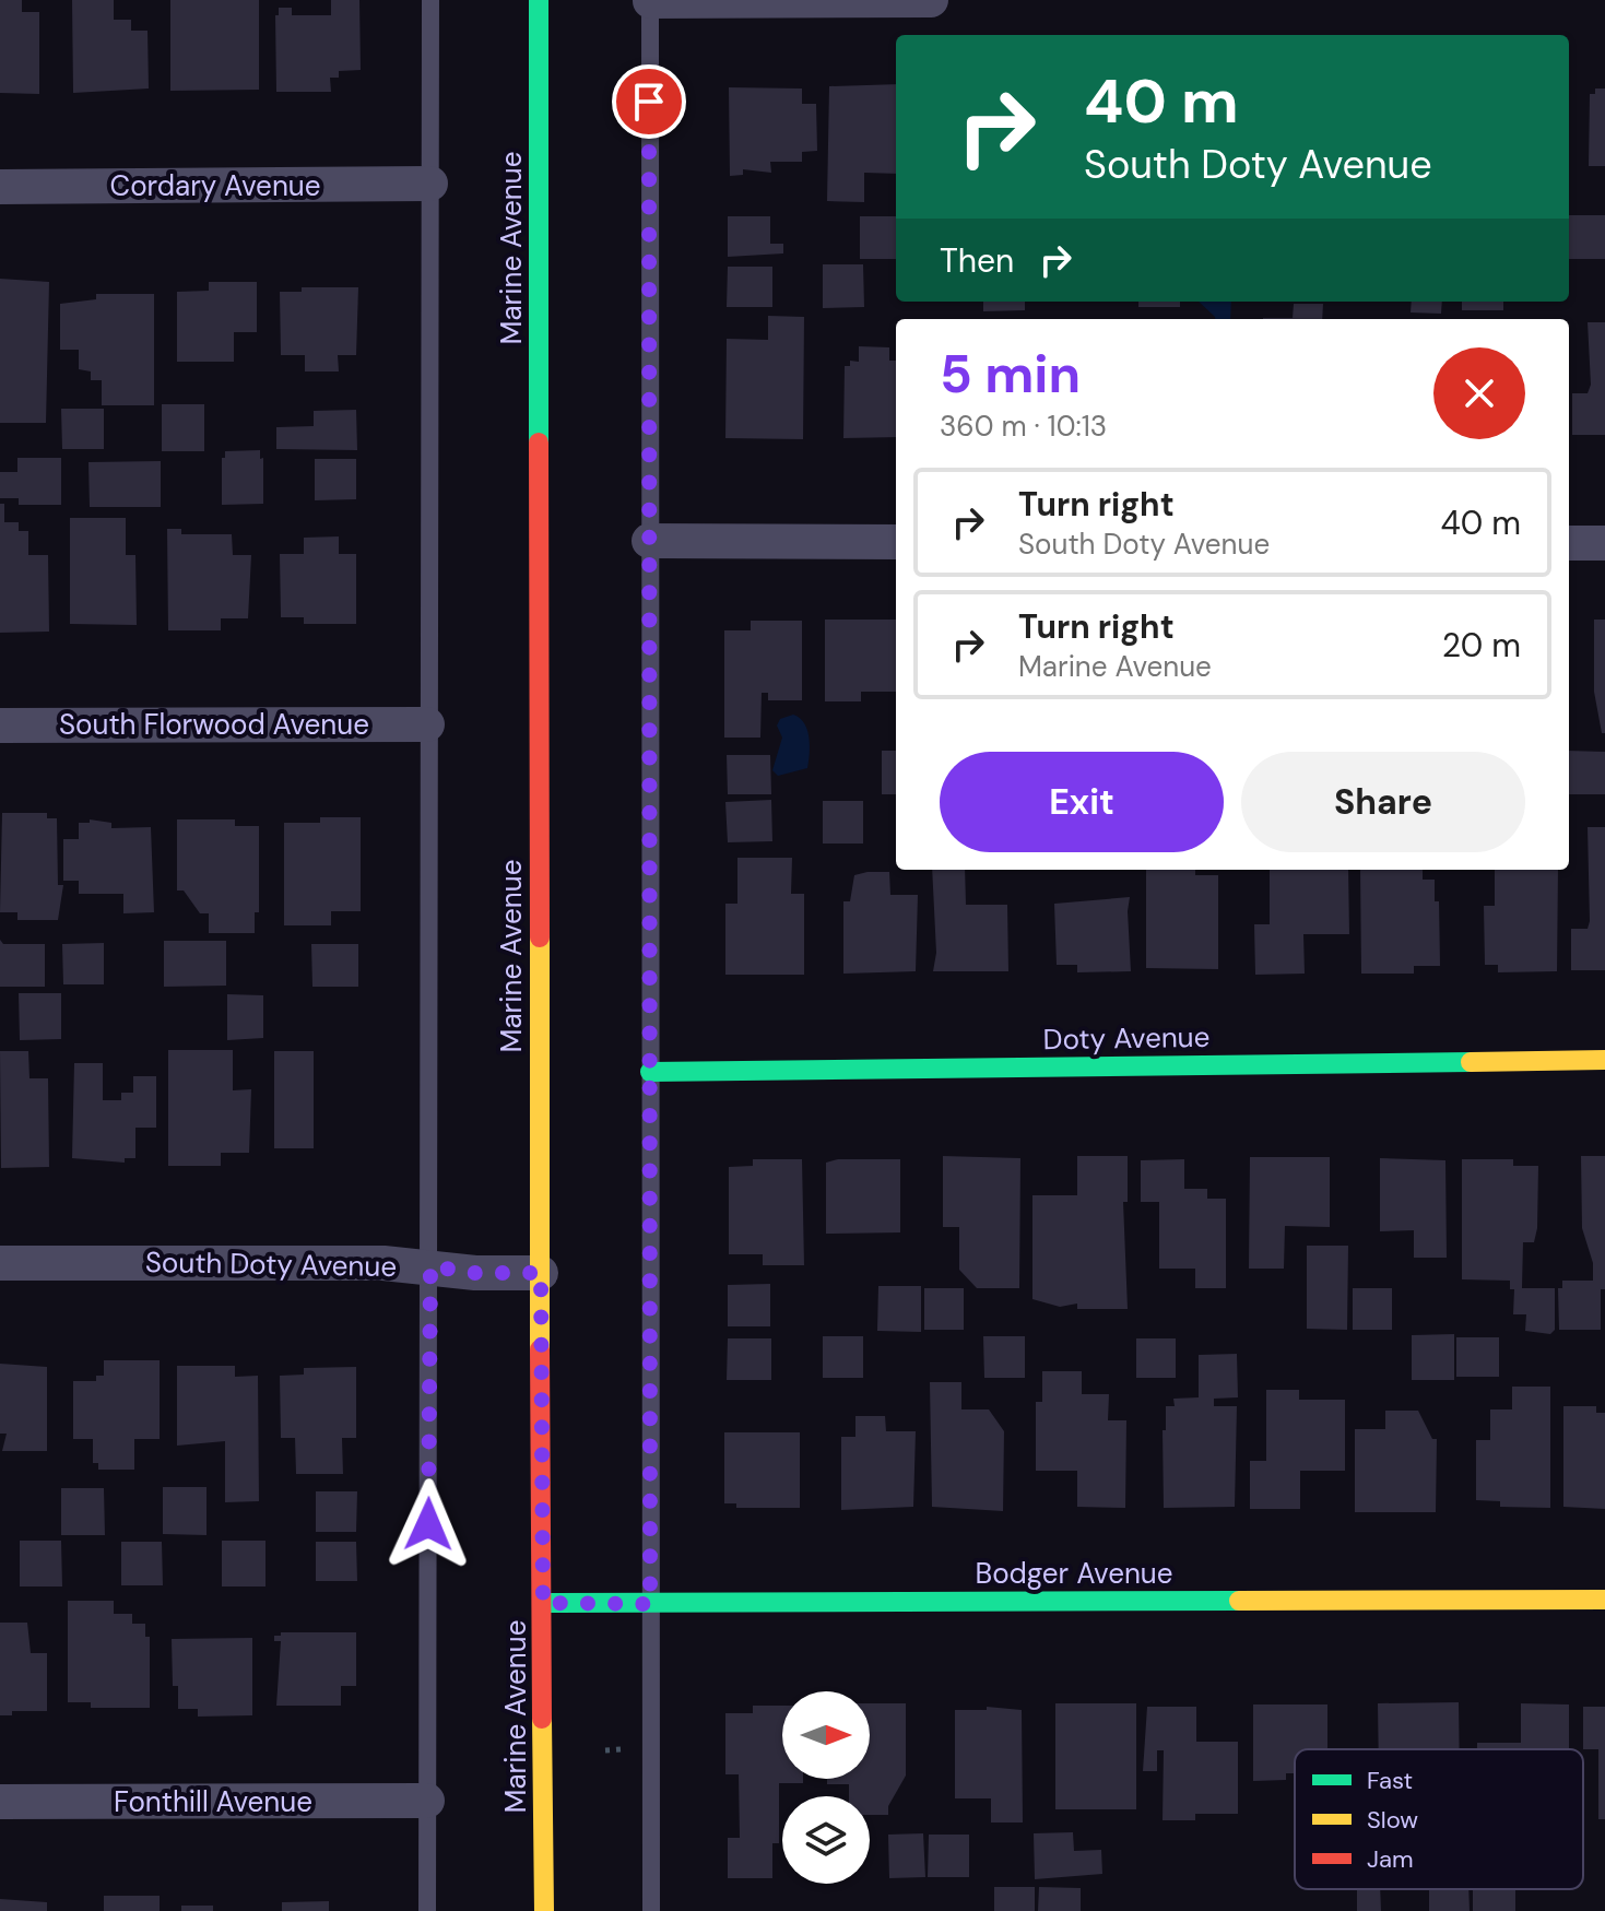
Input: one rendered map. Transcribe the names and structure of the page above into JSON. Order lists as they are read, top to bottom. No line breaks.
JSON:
{"streets":{"street":["Cordary Avenue","Marine Avenue","South Florwood Avenue","Doty Avenue","South Doty Avenue","Bodger Avenue","Fonthill Avenue"]},"crossings":[["Marine Avenue","South Doty Avenue"],["Marine Avenue","Bodger Avenue"]],"legend":["Fast","Slow","Jam"],"north":"right","page":{"turn":["40 m","South Doty Avenue"],"then":"Then","heading":["5 min","360 m · 10:13"],"list":[{"name":"Turn right","note":"South Doty Avenue","value":"40 m"},{"name":"Turn right","note":"Marine Avenue","value":"20 m"}],"buttons":["Exit","Share"]}}
